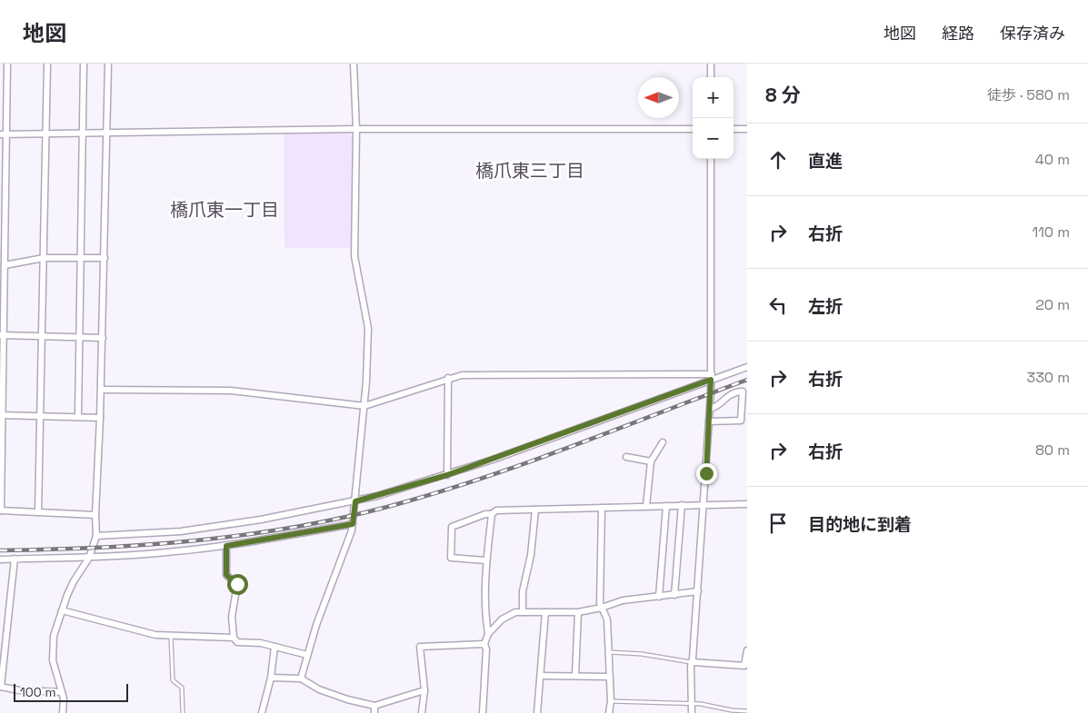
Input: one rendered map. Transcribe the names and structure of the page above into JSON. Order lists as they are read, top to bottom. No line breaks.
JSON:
{"districts":["橋爪東三丁目","橋爪東一丁目"],"scale_bar":"100 m","north":"left","page":{"header":"地図","nav":["地図","経路","保存済み"],"heading":["8 分","徒歩 · 580 m"],"map_buttons":["+","−"],"list":[["直進","40 m"],["右折","110 m"],["左折","20 m"],["右折","330 m"],["右折","80 m"],"目的地に到着"],"scale":"100 m"}}
